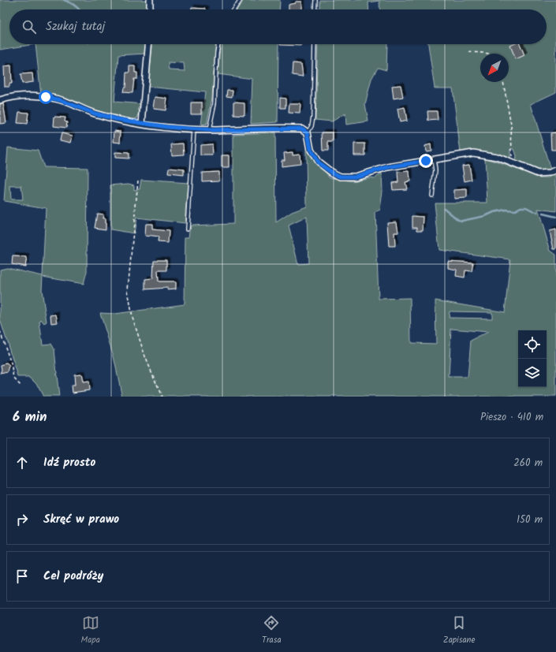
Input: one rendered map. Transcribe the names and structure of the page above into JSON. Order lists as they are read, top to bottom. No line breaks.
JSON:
{"north":"bottom left","page":{"search":"Szukaj tutaj","heading":["6 min","Pieszo · 410 m"],"list":[["Idź prosto","260 m"],["Skręć w prawo","150 m"],"Cel podróży"],"nav":["Mapa","Trasa","Zapisane"]}}
